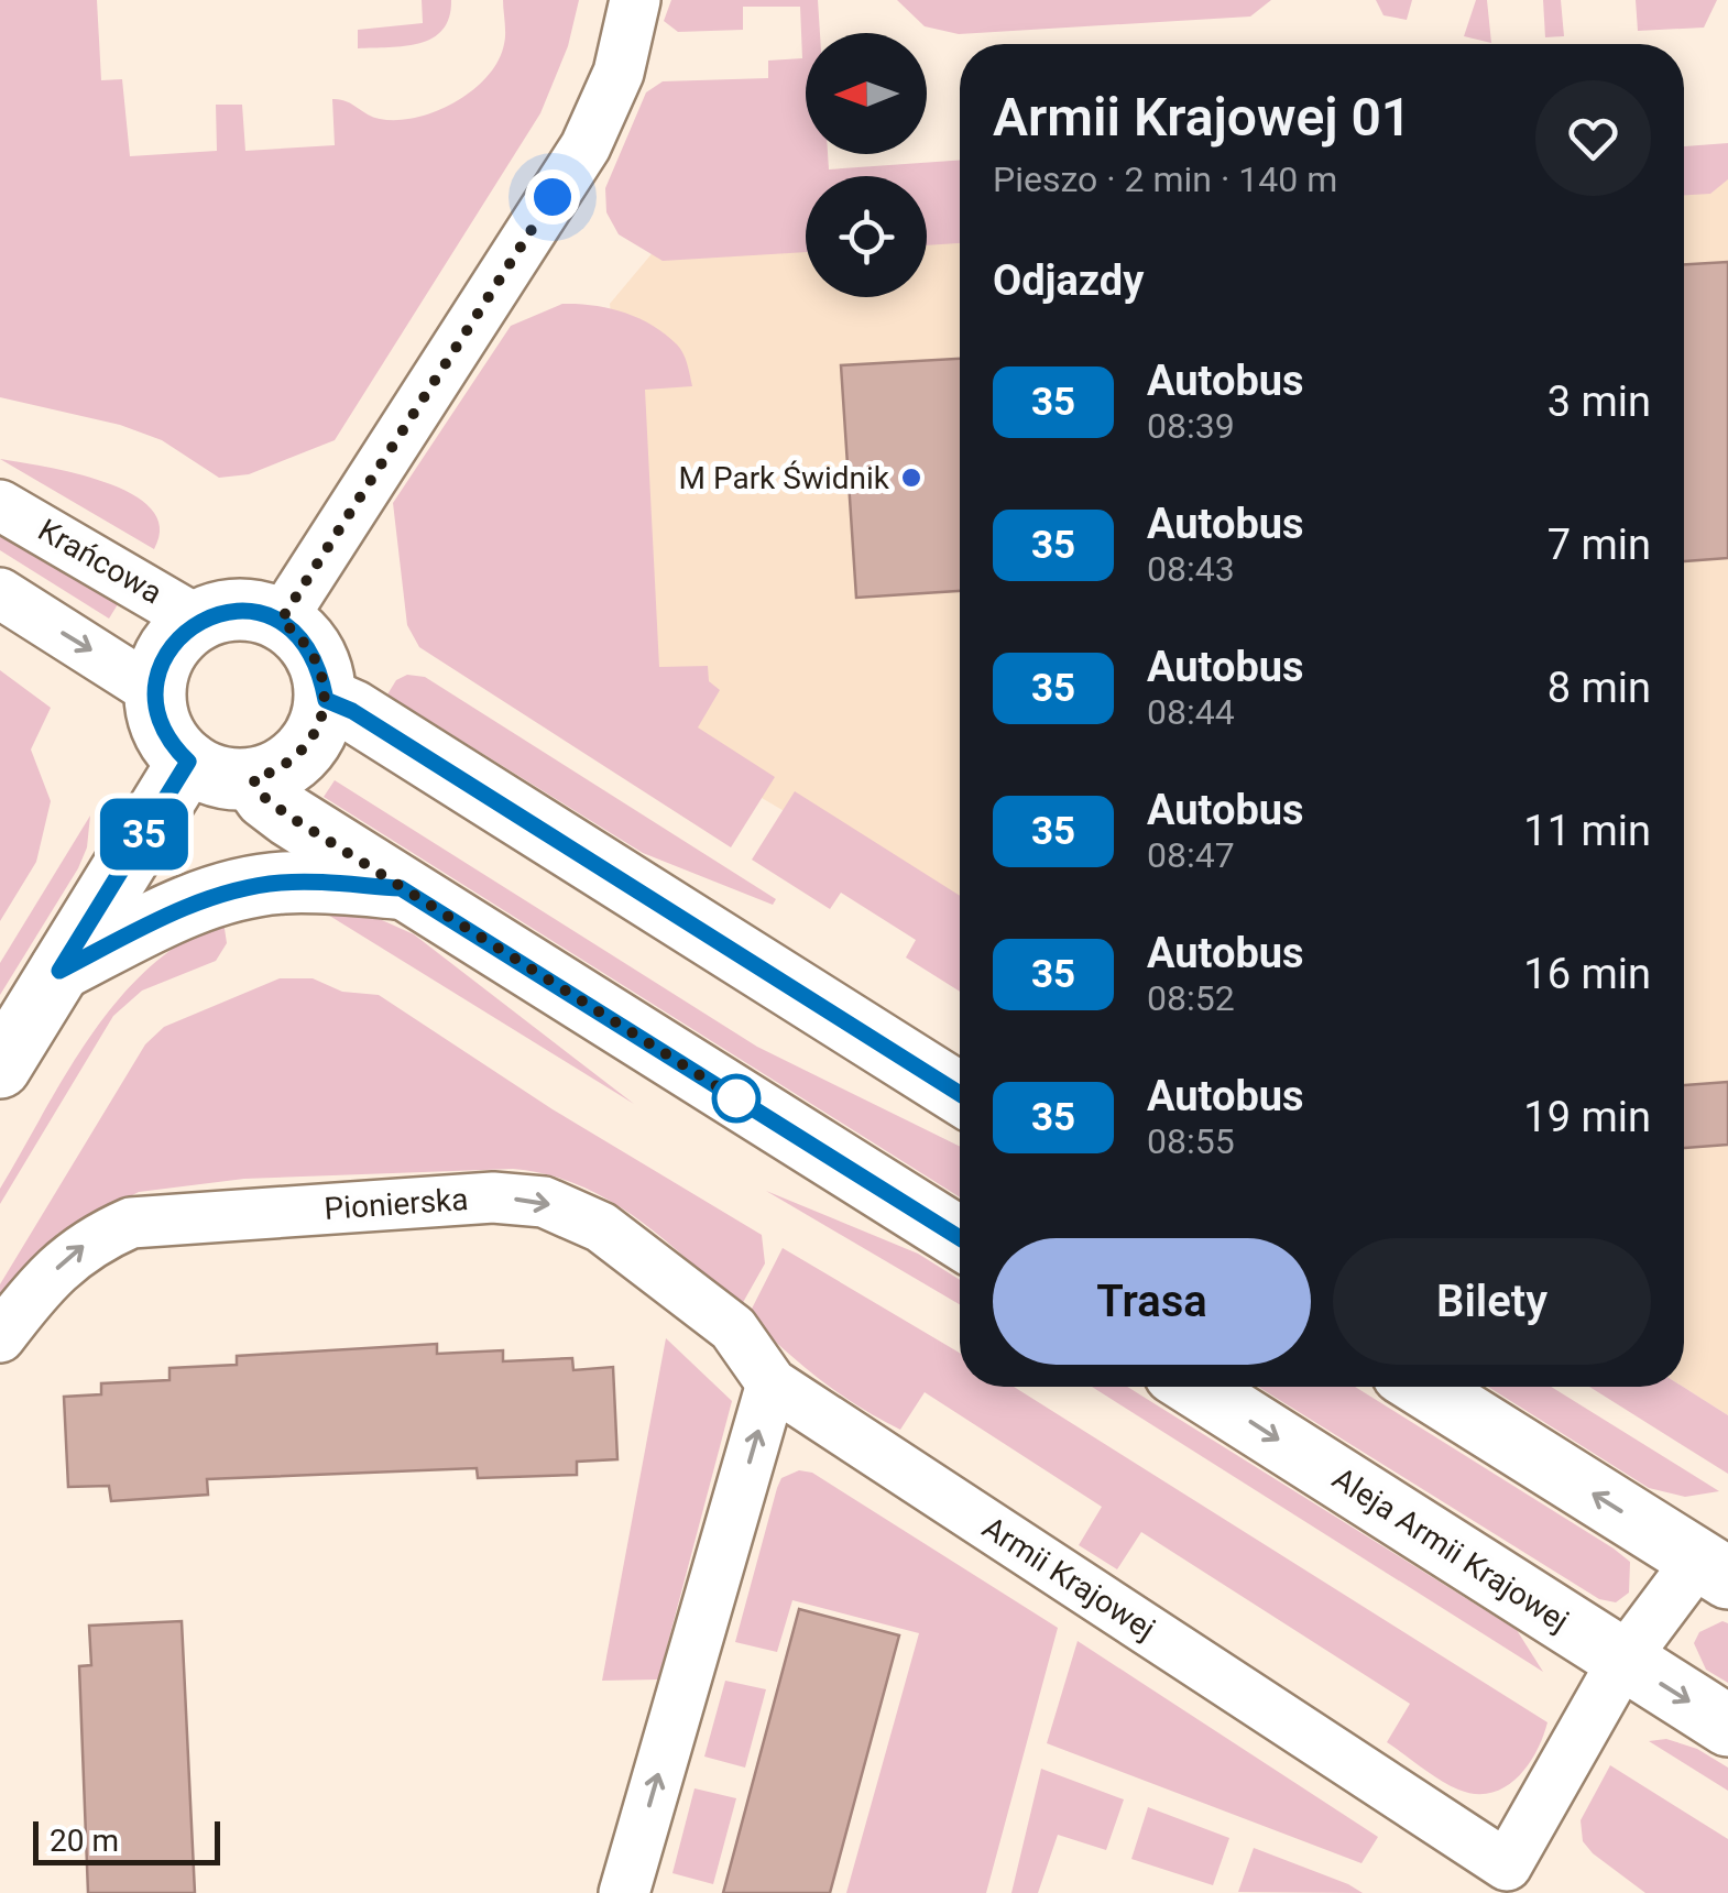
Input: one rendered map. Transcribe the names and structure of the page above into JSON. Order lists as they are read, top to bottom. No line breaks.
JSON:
{"streets":{"street":["Krańcowa","Pionierska","Aleja Armii Krajowej","Armii Krajowej"]},"crossings":[["Pionierska","Armii Krajowej"],["Aleja Armii Krajowej","Armii Krajowej"]],"places":["M Park Świdnik"],"lines":["bus line 35"],"scale_bar":"20 m","north":"left","page":{"on_map":"35","heading":[["Armii Krajowej 01","Pieszo · 2 min · 140 m"],"Odjazdy"],"list":[{"mark":"35","name":"Autobus","note":"08:39","value":"3 min"},{"mark":"35","name":"Autobus","note":"08:43","value":"7 min"},{"mark":"35","name":"Autobus","note":"08:44","value":"8 min"},{"mark":"35","name":"Autobus","note":"08:47","value":"11 min"},{"mark":"35","name":"Autobus","note":"08:52","value":"16 min"},{"mark":"35","name":"Autobus","note":"08:55","value":"19 min"}],"buttons":["Trasa","Bilety"],"scale":"20 m"}}
